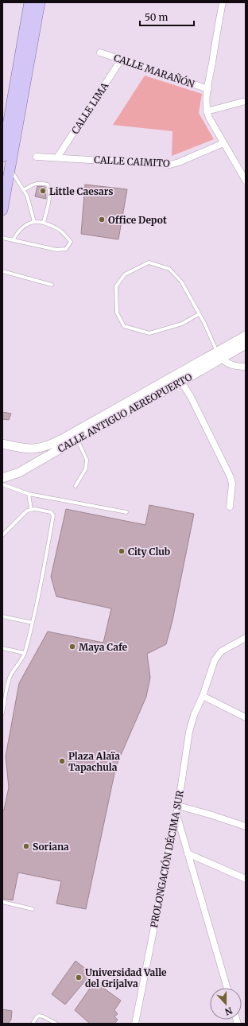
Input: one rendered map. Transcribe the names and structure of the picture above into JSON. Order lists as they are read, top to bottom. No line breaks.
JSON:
{"streets":{"main road":["CALLE ANTIGUO AEREOPUERTO"],"street":["CALLE MARAÑÓN","CALLE LIMA","CALLE CAIMITO","PROLONGACIÓN DÉCIMA SUR"]},"crossings":[["CALLE MARAÑÓN","CALLE LIMA"],["CALLE LIMA","CALLE CAIMITO"]],"places":["Little Caesars","Office Depot","City Club","Maya Cafe","Plaza Alaïa Tapachula","Soriana","Universidad Valle del Grijalva"],"scale_bar":"50 m","north":"bottom"}
